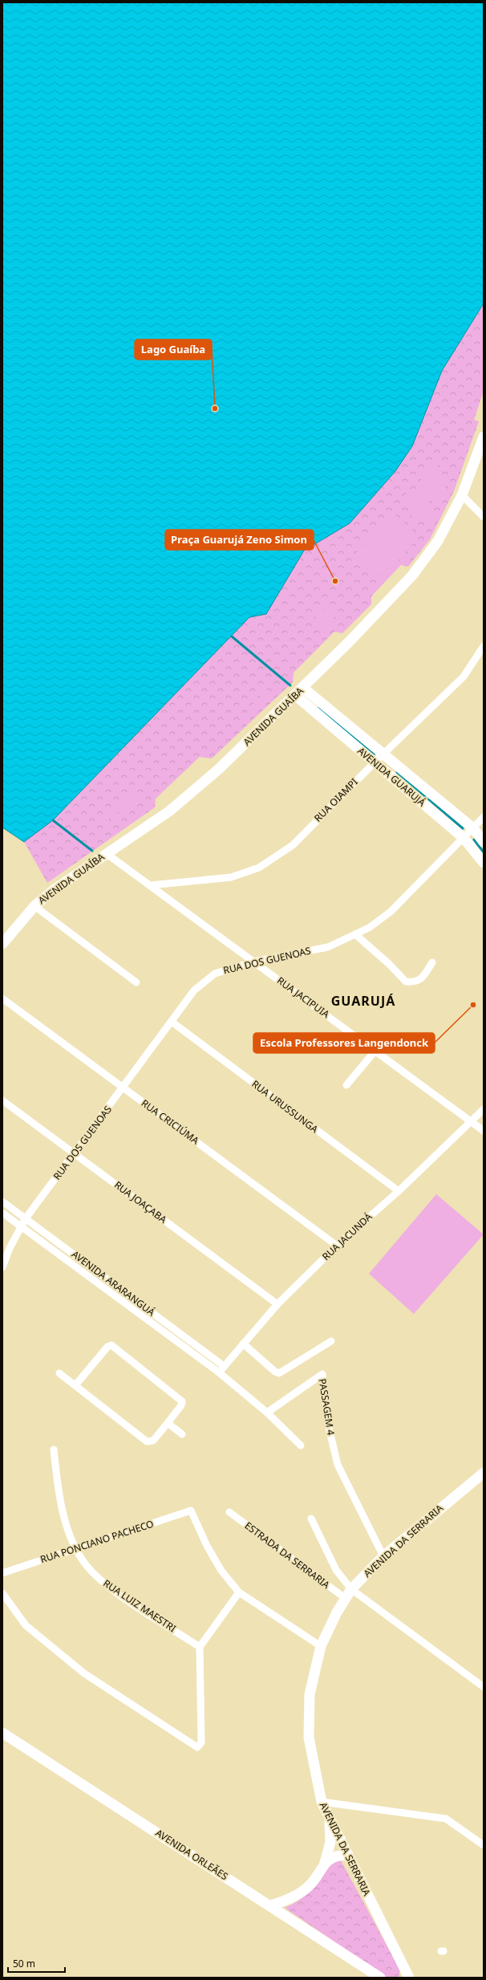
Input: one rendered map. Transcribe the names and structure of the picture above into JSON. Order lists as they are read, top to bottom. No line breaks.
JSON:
{"streets":{"street":["AVENIDA GUAÍBA","AVENIDA GUARUJÁ","RUA OIAMPI","RUA DOS GUENOAS","RUA JACIPUIA","RUA URUSSUNGA","RUA CRICIÚMA","RUA JOAÇABA","RUA JACUNDÁ","AVENIDA ARARANGUÁ","PASSAGEM 4","AVENIDA DA SERRARIA","RUA PONCIANO PACHECO","ESTRADA DA SERRARIA","RUA LUIZ MAESTRI","AVENIDA ORLEÃES"]},"crossings":[["AVENIDA GUAÍBA","AVENIDA GUARUJÁ"],["AVENIDA GUAÍBA","RUA JACIPUIA"],["AVENIDA GUARUJÁ","RUA OIAMPI"],["AVENIDA GUARUJÁ","RUA DOS GUENOAS"],["RUA OIAMPI","RUA JACIPUIA"],["RUA DOS GUENOAS","RUA JACIPUIA"],["RUA DOS GUENOAS","RUA URUSSUNGA"],["RUA DOS GUENOAS","RUA CRICIÚMA"],["RUA DOS GUENOAS","RUA JOAÇABA"],["RUA DOS GUENOAS","AVENIDA ARARANGUÁ"],["RUA JACIPUIA","RUA JACUNDÁ"],["RUA URUSSUNGA","RUA JACUNDÁ"],["RUA CRICIÚMA","RUA JACUNDÁ"],["RUA JOAÇABA","RUA JACUNDÁ"],["RUA JACUNDÁ","AVENIDA ARARANGUÁ"],["PASSAGEM 4","AVENIDA DA SERRARIA"],["AVENIDA DA SERRARIA","ESTRADA DA SERRARIA"],["RUA PONCIANO PACHECO","RUA LUIZ MAESTRI"]],"districts":["GUARUJÁ"],"places":["Lago Guaíba","Praça Guarujá Zeno Simon","Escola Professores Langendonck"],"scale_bar":"50 m"}
